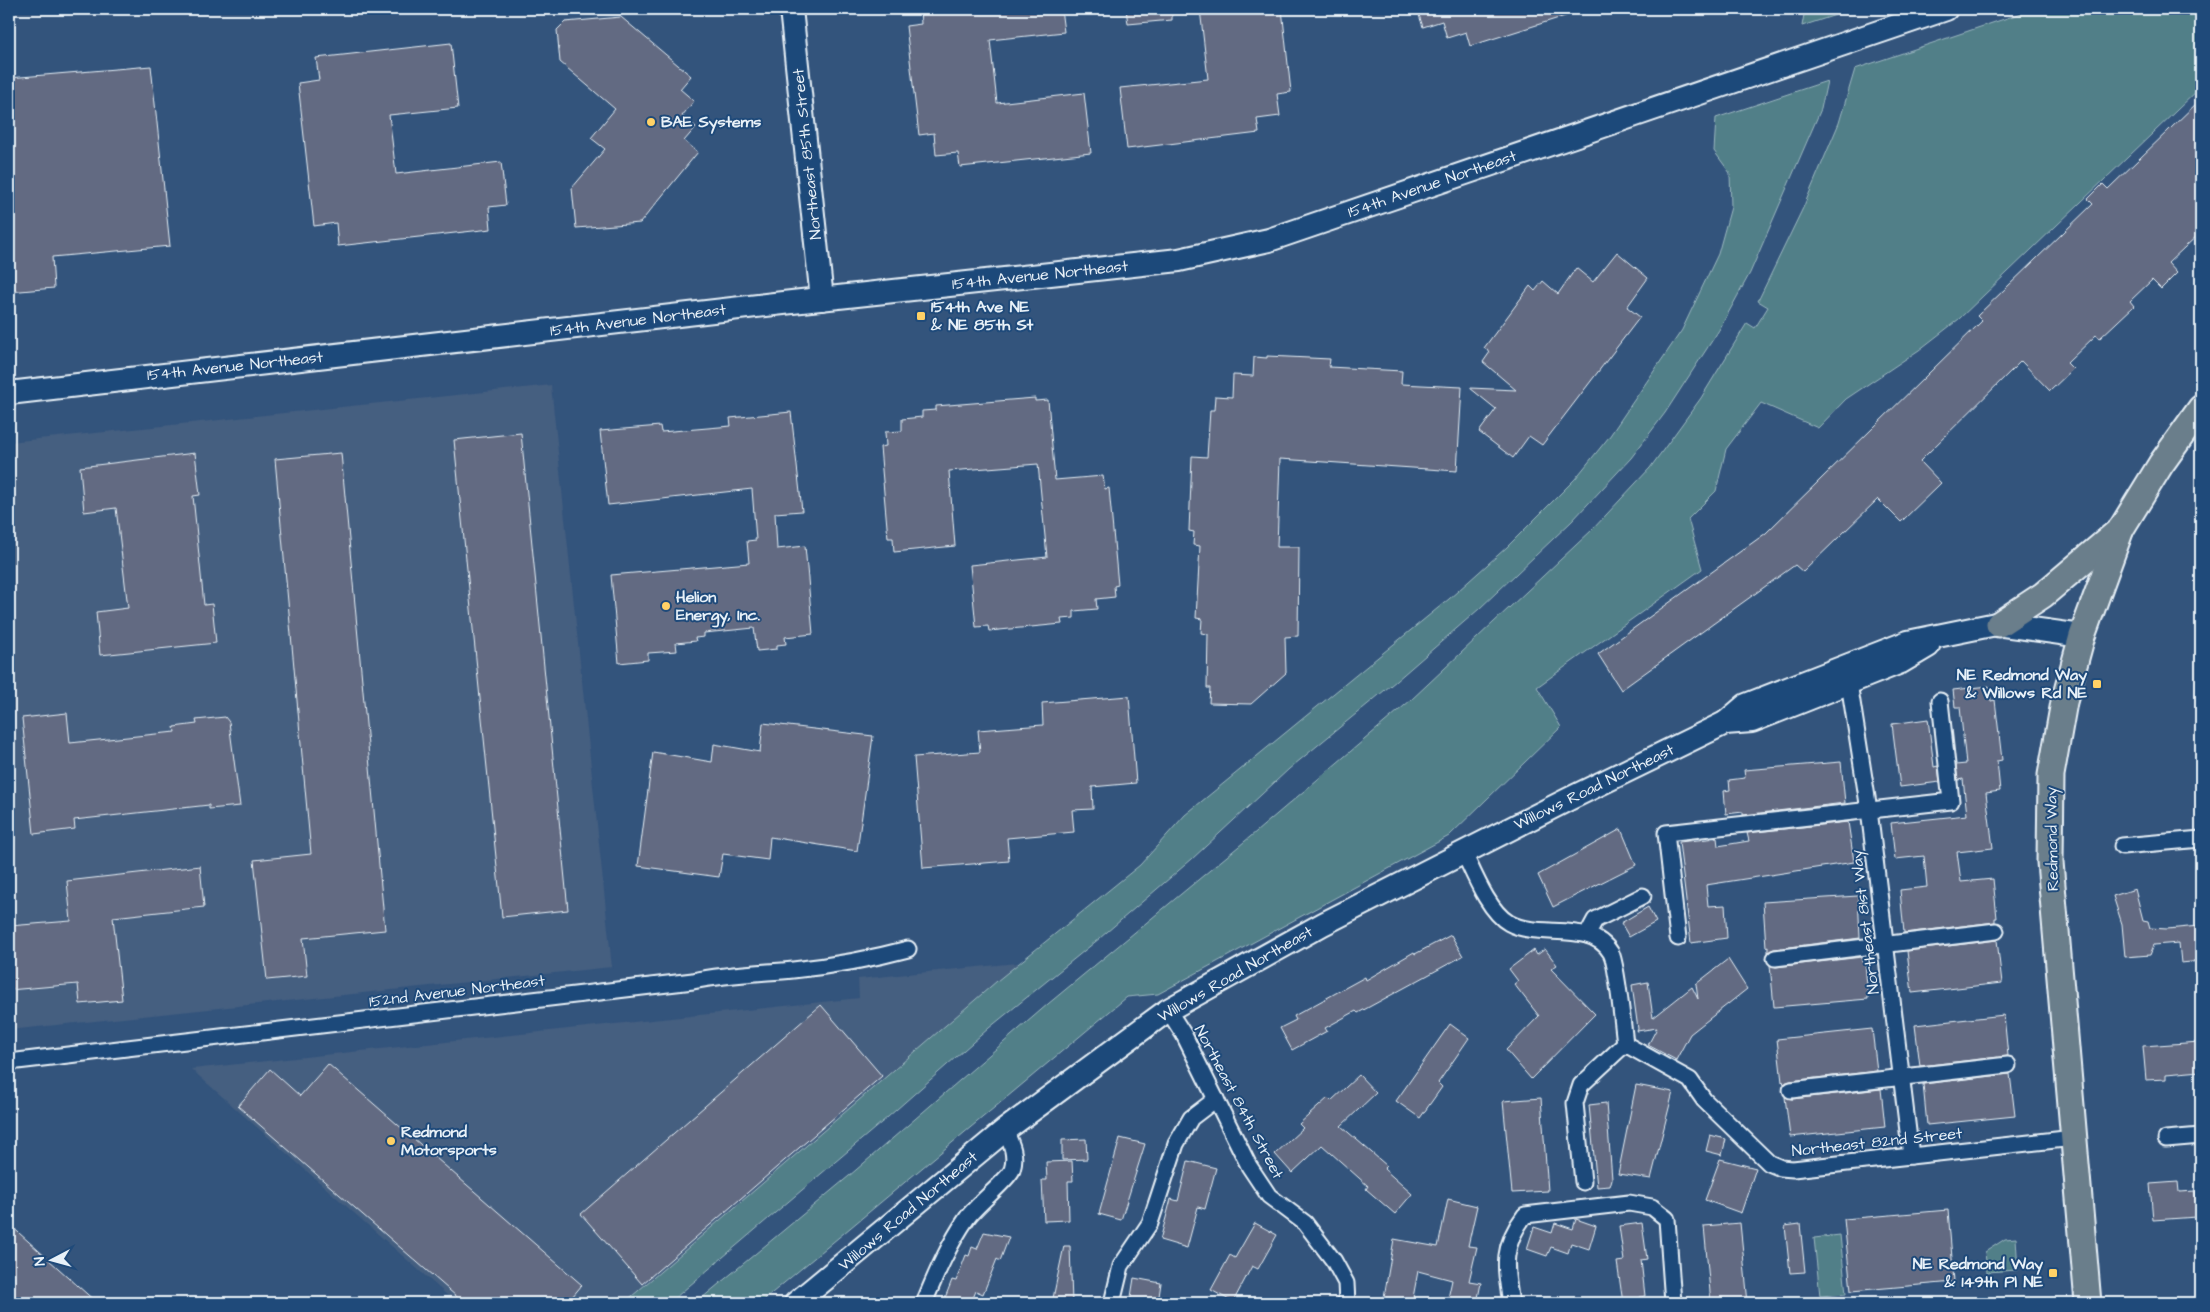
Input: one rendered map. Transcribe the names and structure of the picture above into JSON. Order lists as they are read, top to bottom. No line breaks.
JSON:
{"streets":{"main road":["Redmond Way"],"street":["Northeast 85th Street","154th Avenue Northeast","Willows Road Northeast","Northeast 81st Way","152nd Avenue Northeast","Northeast 84th Street","Northeast 82nd Street"]},"crossings":[["Northeast 85th Street","154th Avenue Northeast"],["Willows Road Northeast","Redmond Way"],["Willows Road Northeast","Northeast 81st Way"],["Willows Road Northeast","Northeast 84th Street"],["Redmond Way","Northeast 82nd Street"],["Northeast 81st Way","Northeast 82nd Street"]],"places":{"other":["BAE Systems","Helion Energy, Inc.","Redmond Motorsports"],"transit":["154th Ave NE & NE 85th St","NE Redmond Way & Willows Rd NE","NE Redmond Way & 149th Pl NE"]},"north":"left"}
